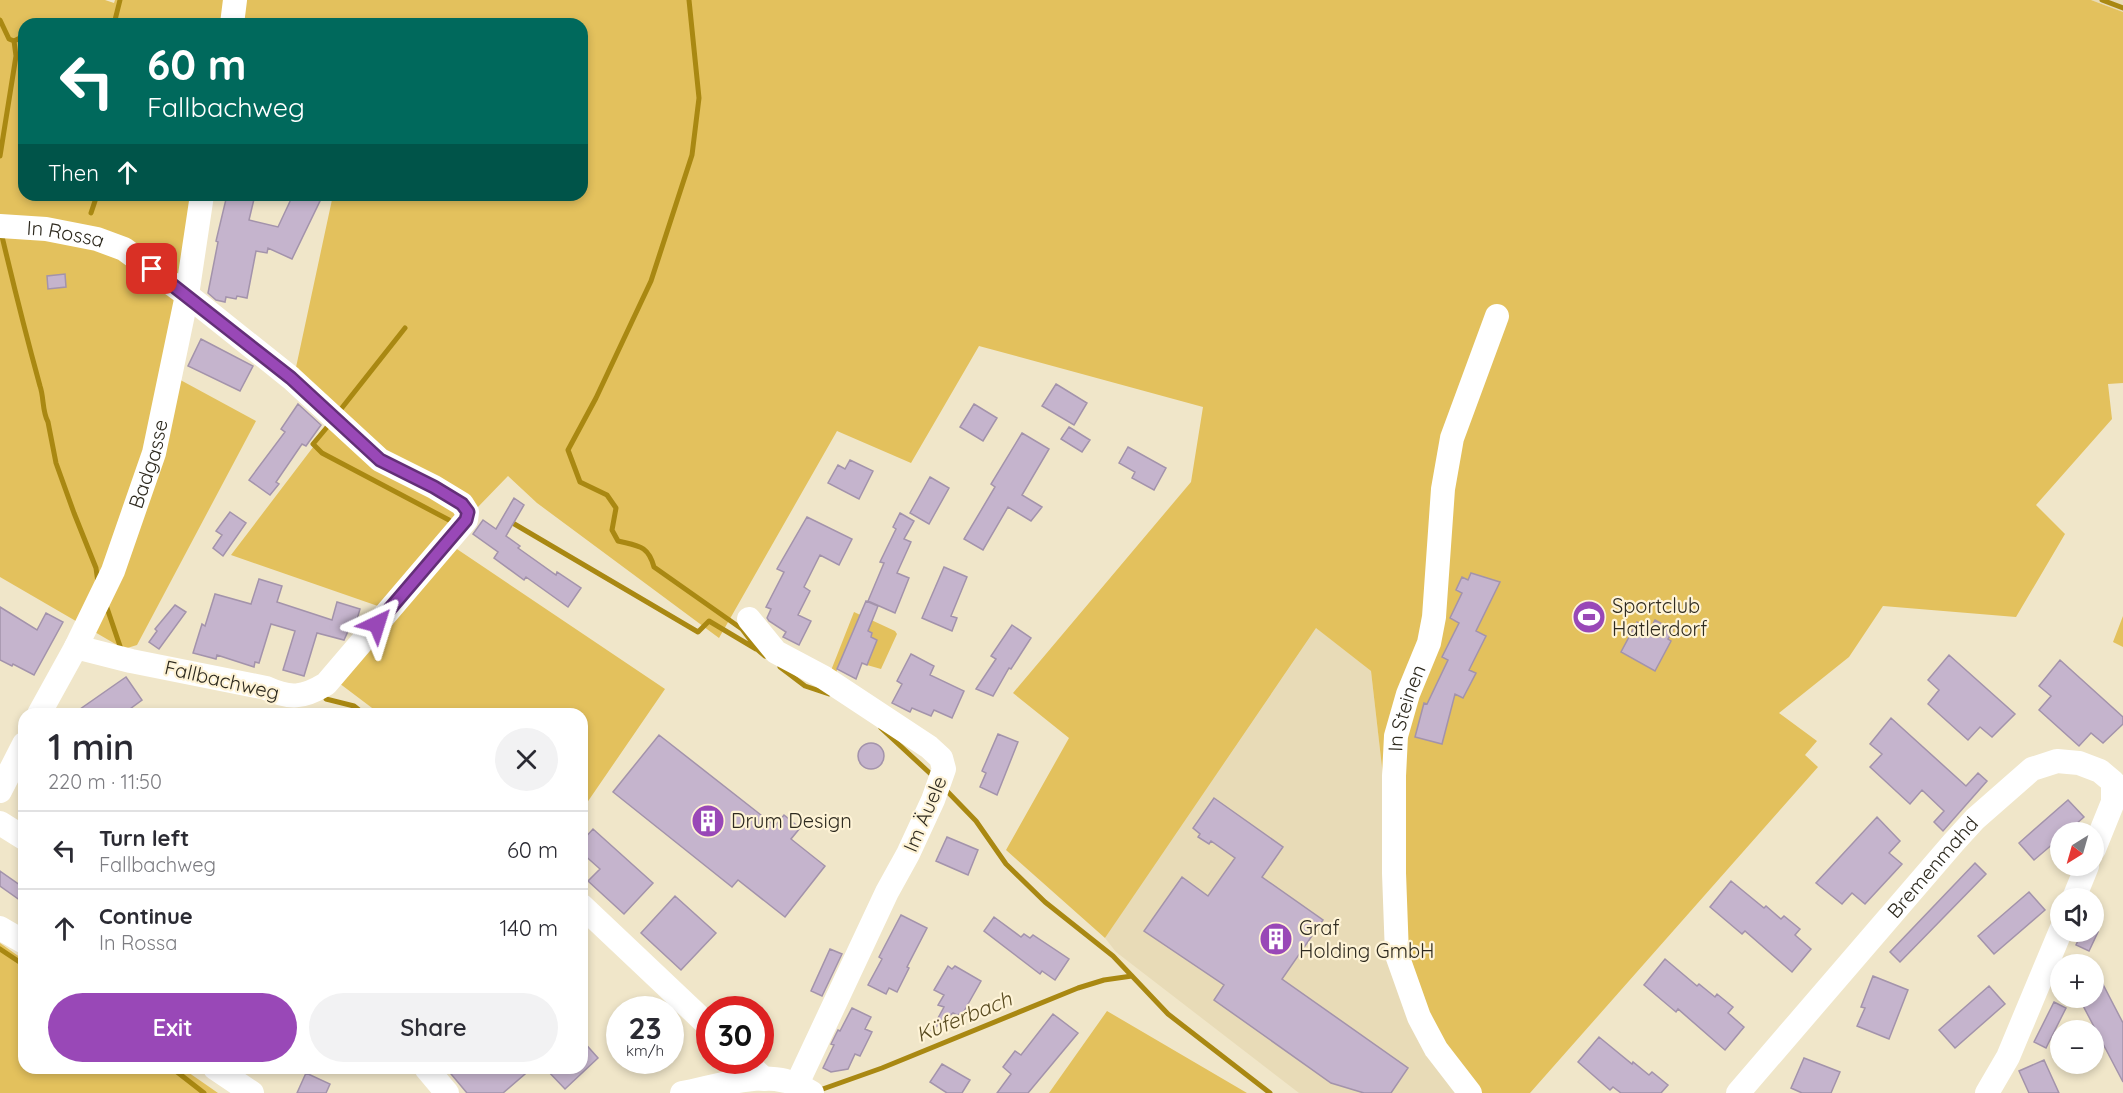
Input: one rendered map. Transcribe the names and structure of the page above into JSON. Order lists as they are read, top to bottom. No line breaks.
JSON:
{"streets":{"street":["In Rossa","Badgasse","Fallbachweg","In Steinen","Im Äuele","Bremenmahd"]},"crossings":[["In Rossa","Badgasse"],["In Rossa","Fallbachweg"],["Badgasse","Fallbachweg"]],"water":["Küferbach"],"places":{"sports":["Sportclub Hatlerdorf"],"building":["Drum Design","Graf Holding GmbH"]},"north":"bottom left","page":{"turn":["60 m","Fallbachweg"],"then":"Then","heading":["1 min","220 m · 11:50"],"list":[{"name":"Turn left","note":"Fallbachweg","value":"60 m"},{"name":"Continue","note":"In Rossa","value":"140 m"}],"map_buttons":["+","−"],"buttons":["Exit","Share"],"speed":"23 km/h","limit":"30"}}
